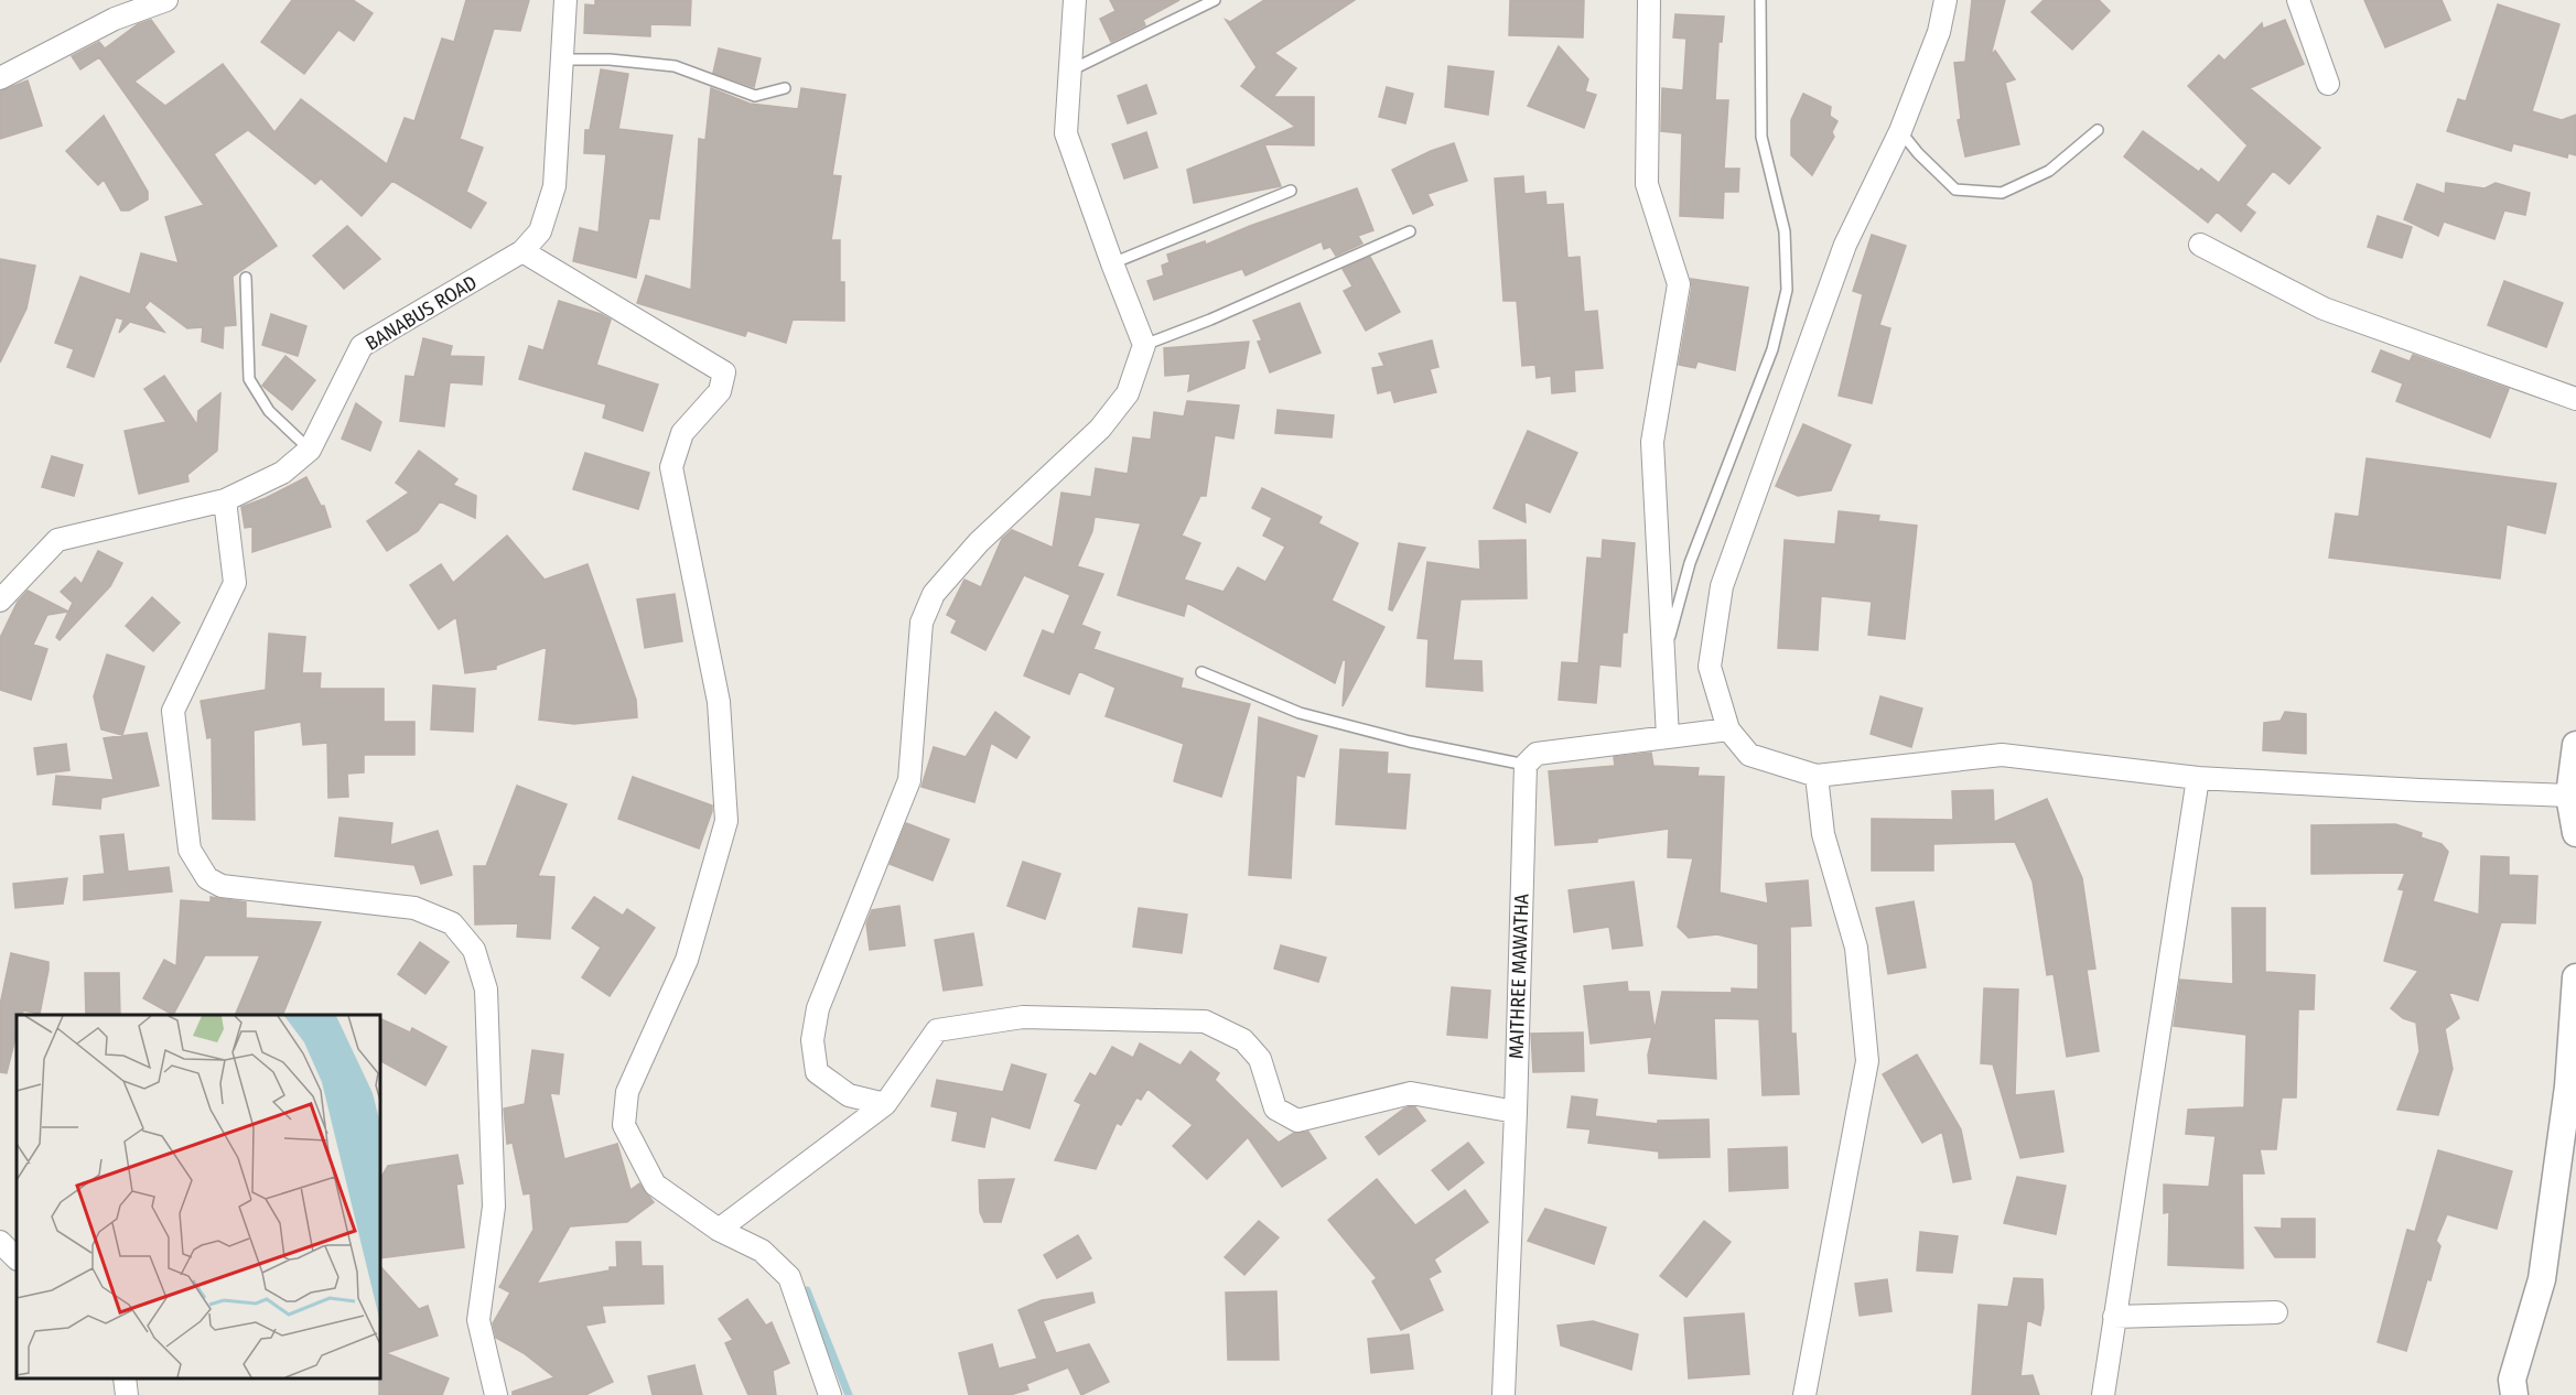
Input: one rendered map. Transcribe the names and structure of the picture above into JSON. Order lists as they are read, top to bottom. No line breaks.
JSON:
{"streets":{"street":["BANABUS ROAD","MAITHREE MAWATHA"]}}
